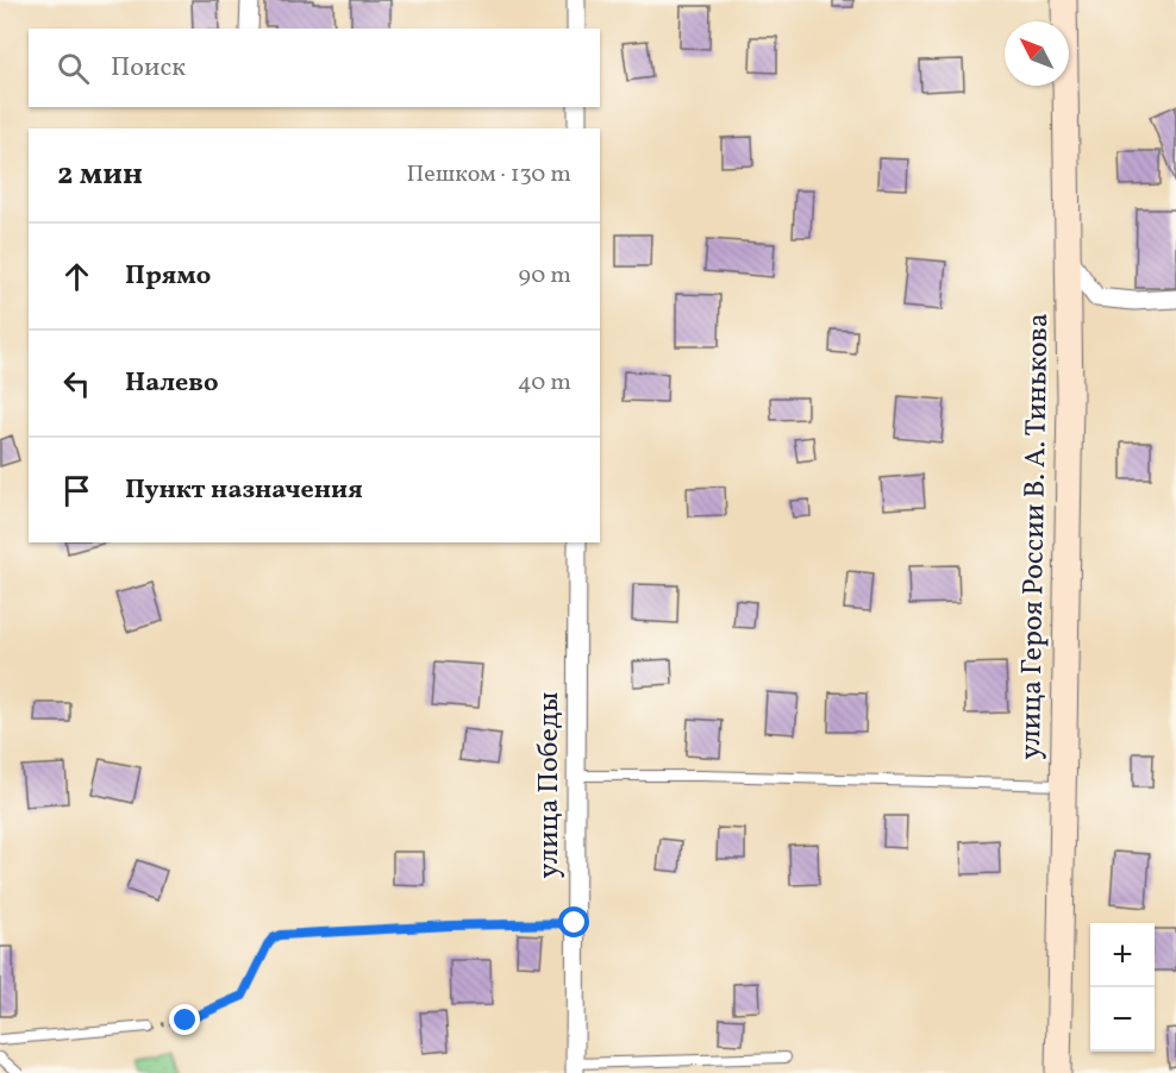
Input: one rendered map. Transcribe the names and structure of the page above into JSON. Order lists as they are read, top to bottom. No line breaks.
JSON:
{"streets":{"street":["улица Героя России В. А. Тинькова","улица Победы"]},"north":"top left","page":{"search":"Поиск","heading":["2 мин","Пешком · 130 m"],"list":[["Прямо","90 m"],["Налево","40 m"],"Пункт назначения"],"map_buttons":["+","−"]}}
